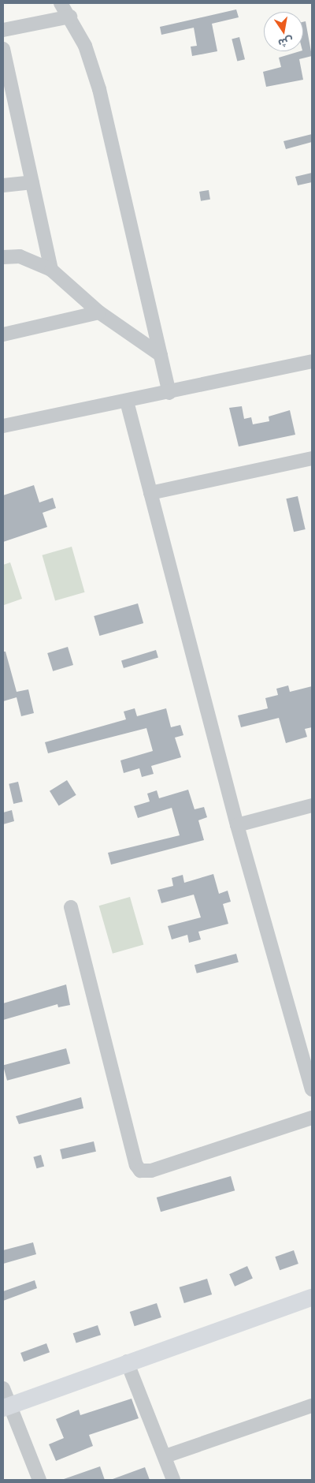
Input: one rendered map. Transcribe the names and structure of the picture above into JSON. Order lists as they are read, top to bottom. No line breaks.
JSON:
{"north":"bottom"}
